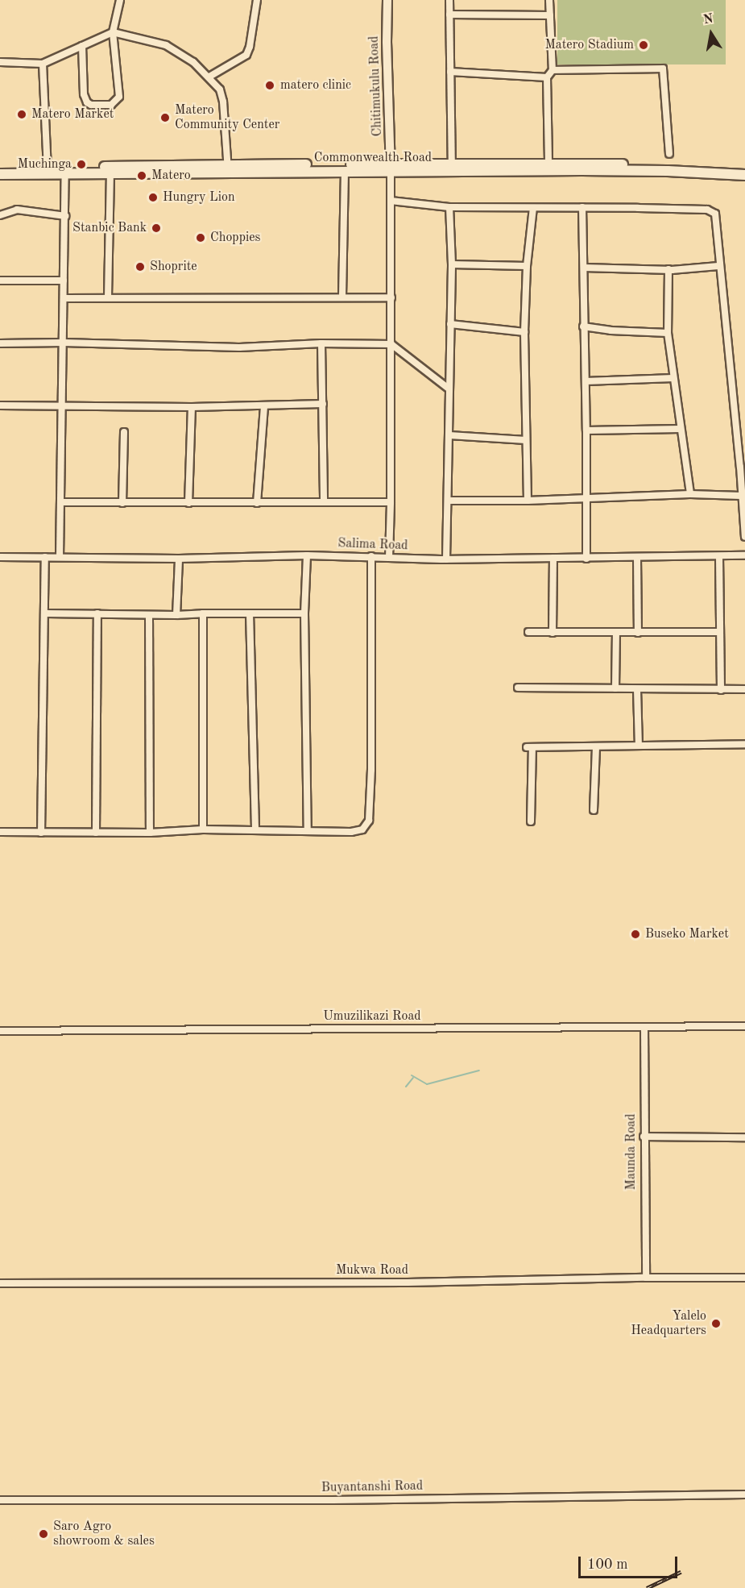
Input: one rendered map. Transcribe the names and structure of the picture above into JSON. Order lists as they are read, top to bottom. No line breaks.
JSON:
{"streets":{"main road":["Commonwealth Road"],"street":["Chitimukulu Road","Salima Road","Umuzilikazi Road","Maunda Road","Mukwa Road","Buyantanshi Road"]},"crossings":[["Chitimukulu Road","Commonwealth Road"],["Umuzilikazi Road","Maunda Road"],["Maunda Road","Mukwa Road"]],"places":["Matero Stadium","matero clinic","Matero Market","Matero Community Center","Muchinga","Matero","Hungry Lion","Stanbic Bank","Choppies","Shoprite","Buseko Market","Yalelo Headquarters","Saro Agro showroom & sales"],"scale_bar":"100 m","north":"top"}
